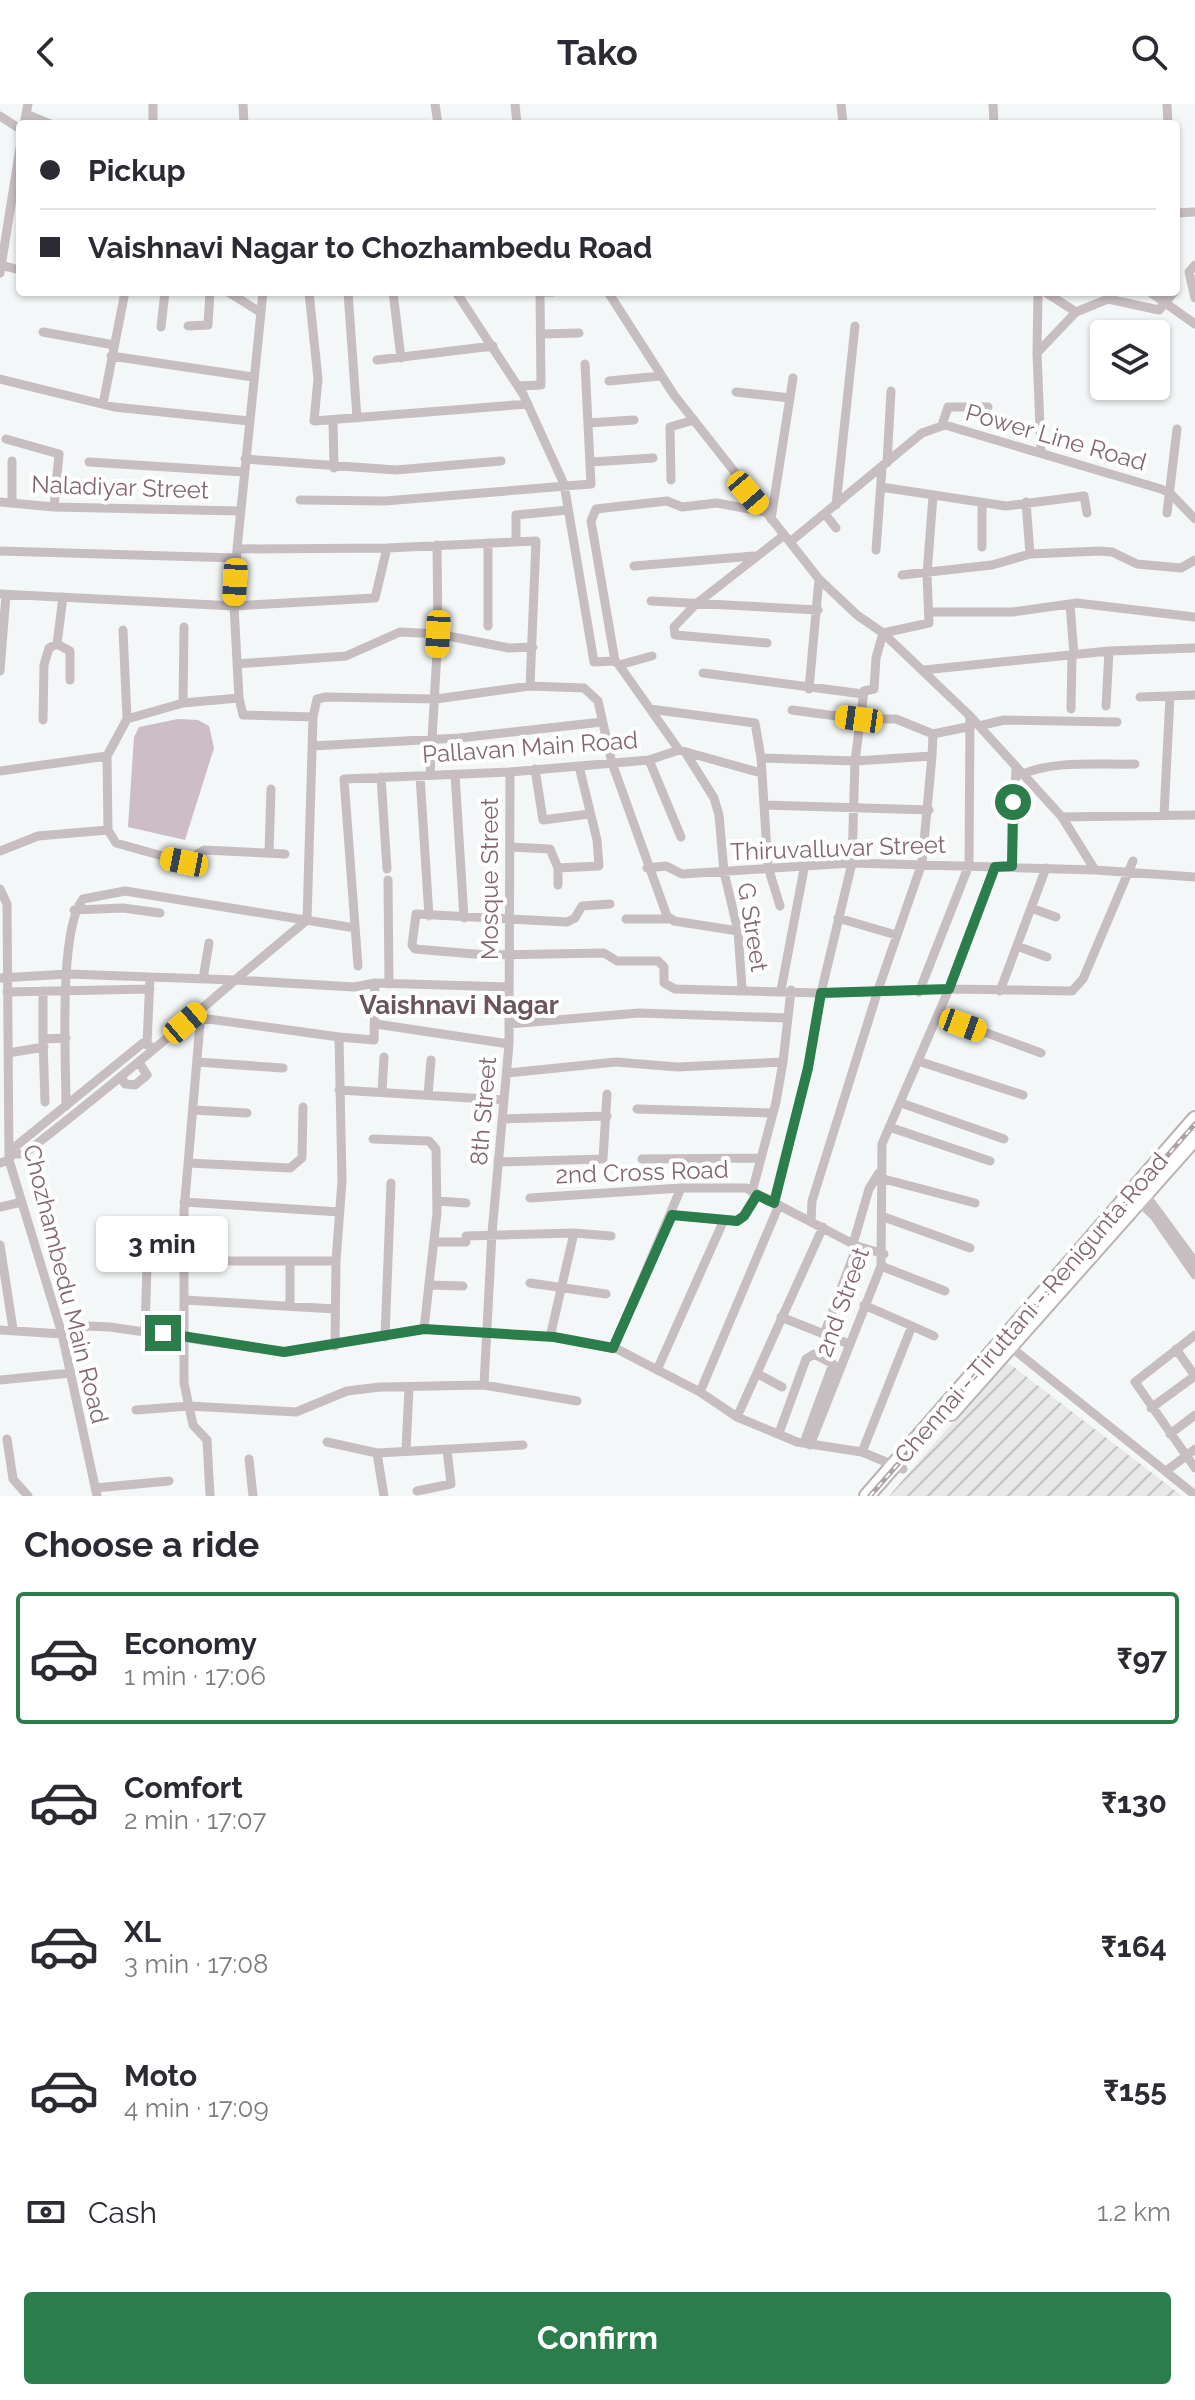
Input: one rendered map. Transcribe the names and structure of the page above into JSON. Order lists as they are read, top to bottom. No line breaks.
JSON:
{"streets":{"highway":["Chennai - Tiruttani - Renigunta Road"],"street":["Power Line Road","Naladiyar Street","Pallavan Main Road","Thiruvalluvar Street","Mosque Street","G Street","8th Street","2nd Cross Road","Chozhambedu Main Road","2nd Street"]},"crossings":[["Pallavan Main Road","Mosque Street"],["Pallavan Main Road","G Street"],["Thiruvalluvar Street","G Street"],["Thiruvalluvar Street","2nd Street"],["Mosque Street","8th Street"],["2nd Cross Road","2nd Street"]],"districts":["Vaishnavi Nagar"],"page":{"header":"Tako","banner":["Pickup","Vaishnavi Nagar to Chozhambedu Road"],"bubble":"3 min","heading":"Choose a ride","list":[{"name":"Economy","note":"1 min · 17:06","value":"₹97"},{"name":"Comfort","note":"2 min · 17:07","value":"₹130"},{"name":"XL","note":"3 min · 17:08","value":"₹164"},{"name":"Moto","note":"4 min · 17:09","value":"₹155"}],"pay":["Cash","1.2 km"],"buttons":"Confirm"}}
